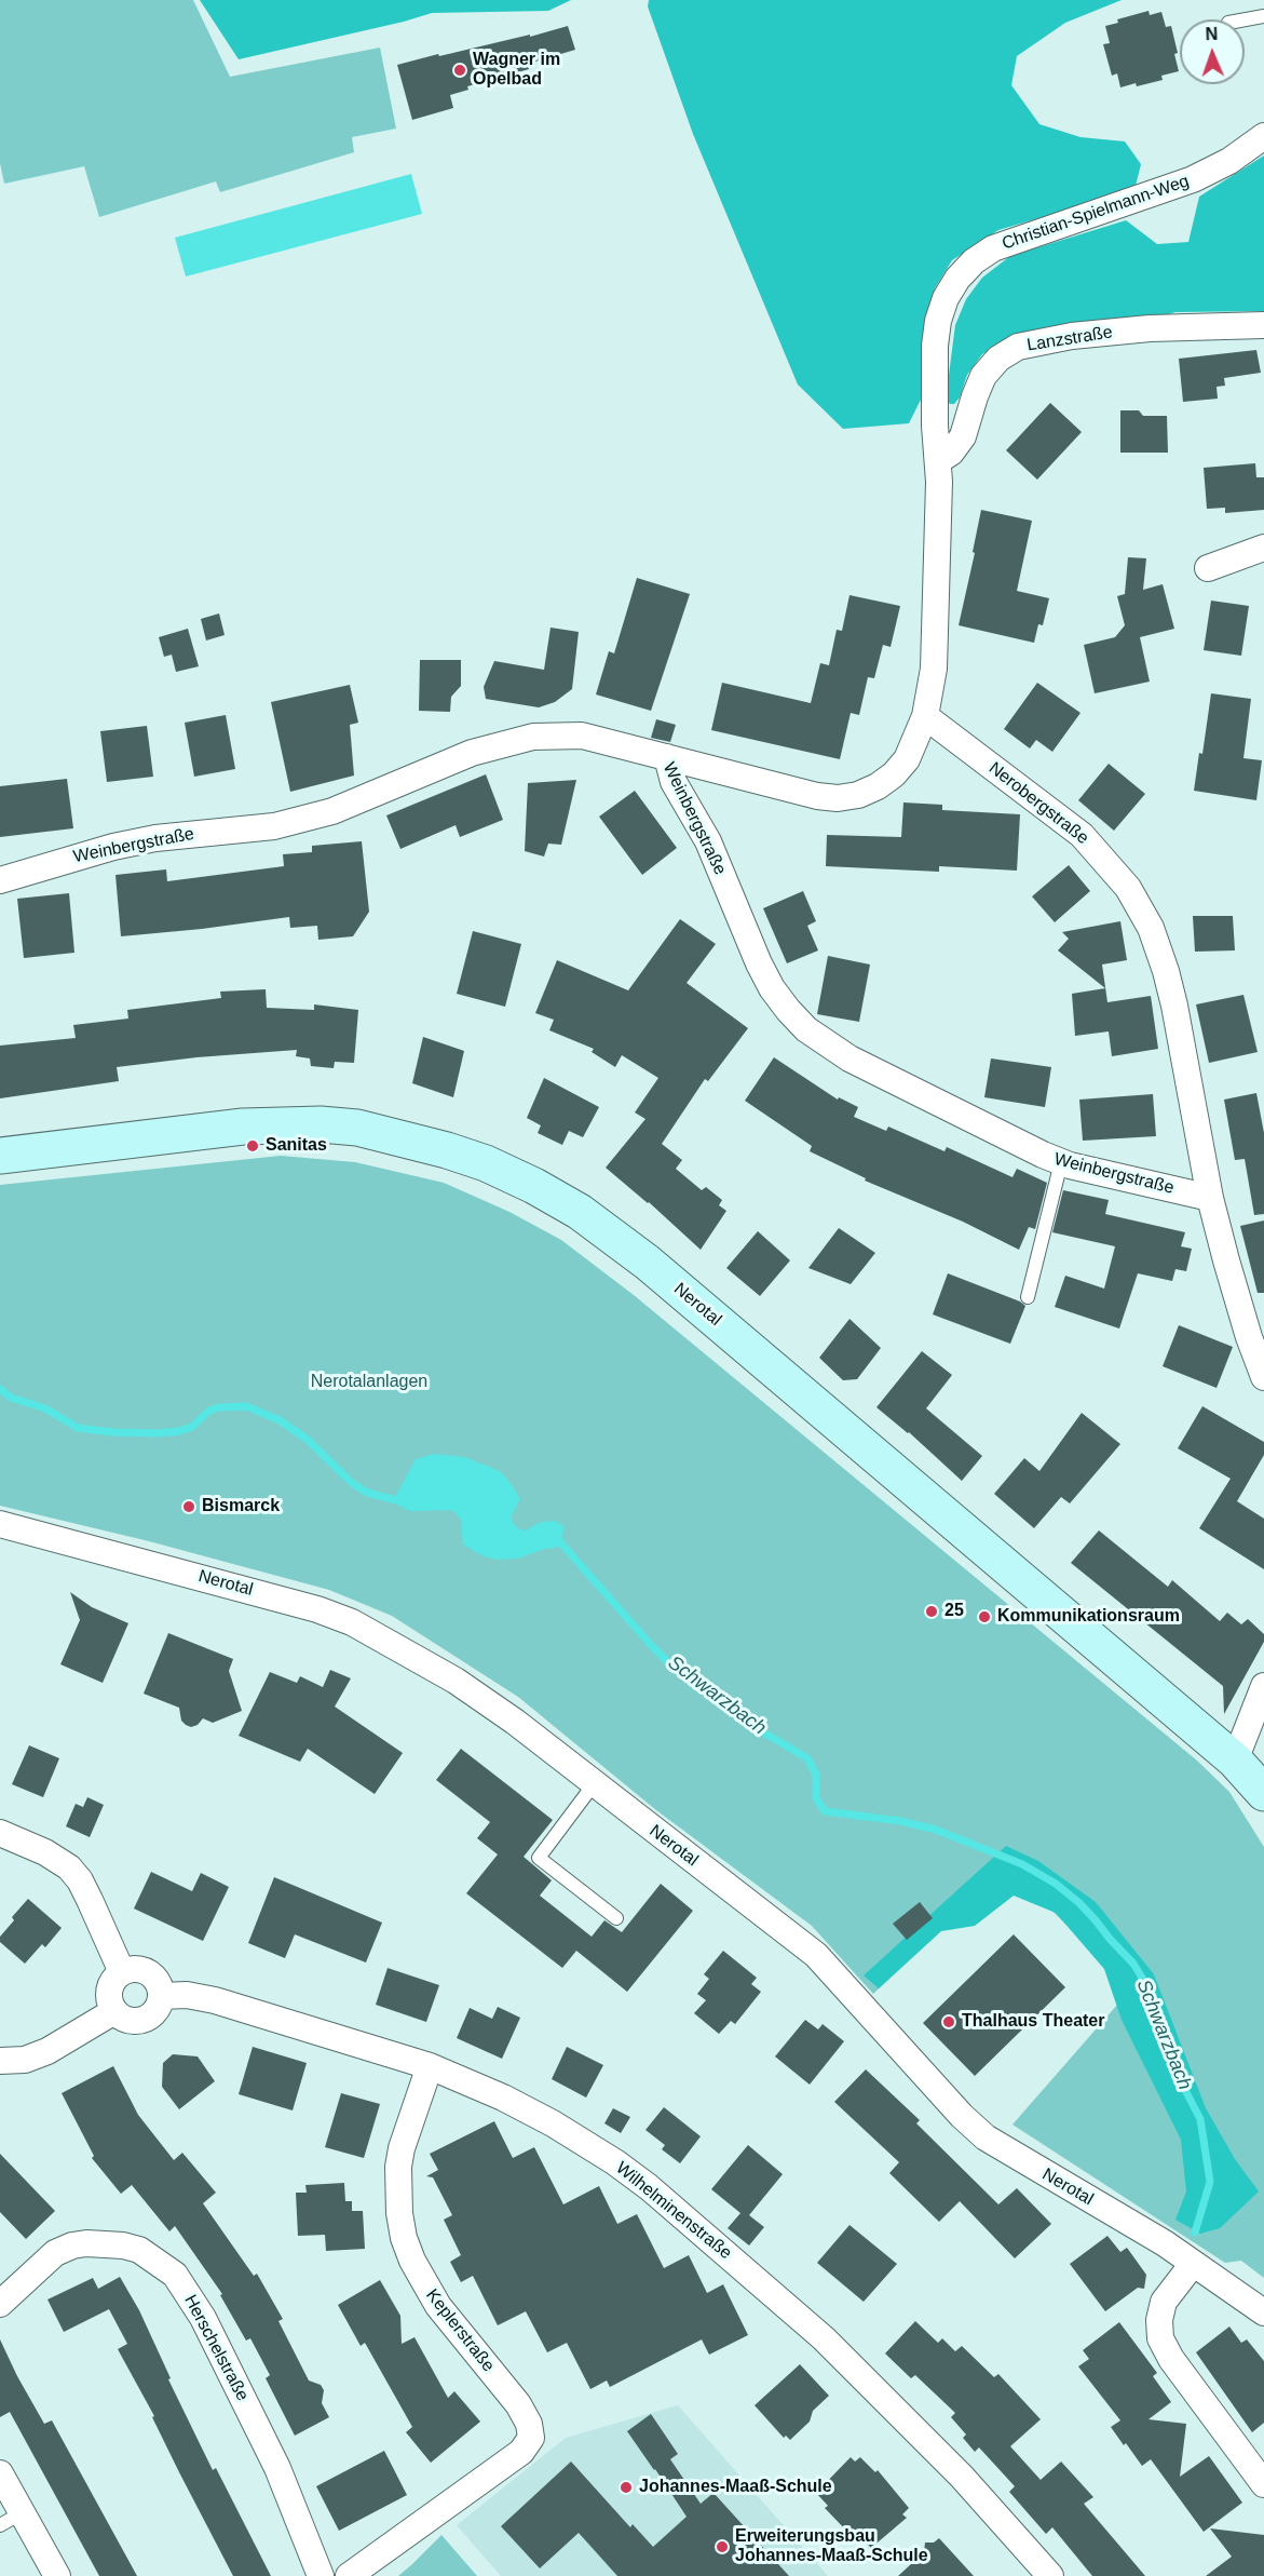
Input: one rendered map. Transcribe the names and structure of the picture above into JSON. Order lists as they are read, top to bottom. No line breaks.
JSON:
{"streets":{"street":["Christian-Spielmann-Weg","Lanzstraße","Nerobergstraße","Weinbergstraße","Nerotal","Wilhelminenstraße","Keplerstraße","Herschelstraße"]},"crossings":[["Christian-Spielmann-Weg","Lanzstraße"],["Nerobergstraße","Weinbergstraße"],["Wilhelminenstraße","Keplerstraße"]],"water":["Schwarzbach"],"parks":["Nerotalanlagen"],"places":["Wagner im Opelbad","Sanitas","Bismarck","25","Kommunikationsraum","Thalhaus Theater","Johannes-Maaß-Schule","Erweiterungsbau Johannes-Maaß-Schule"],"north":"top"}
